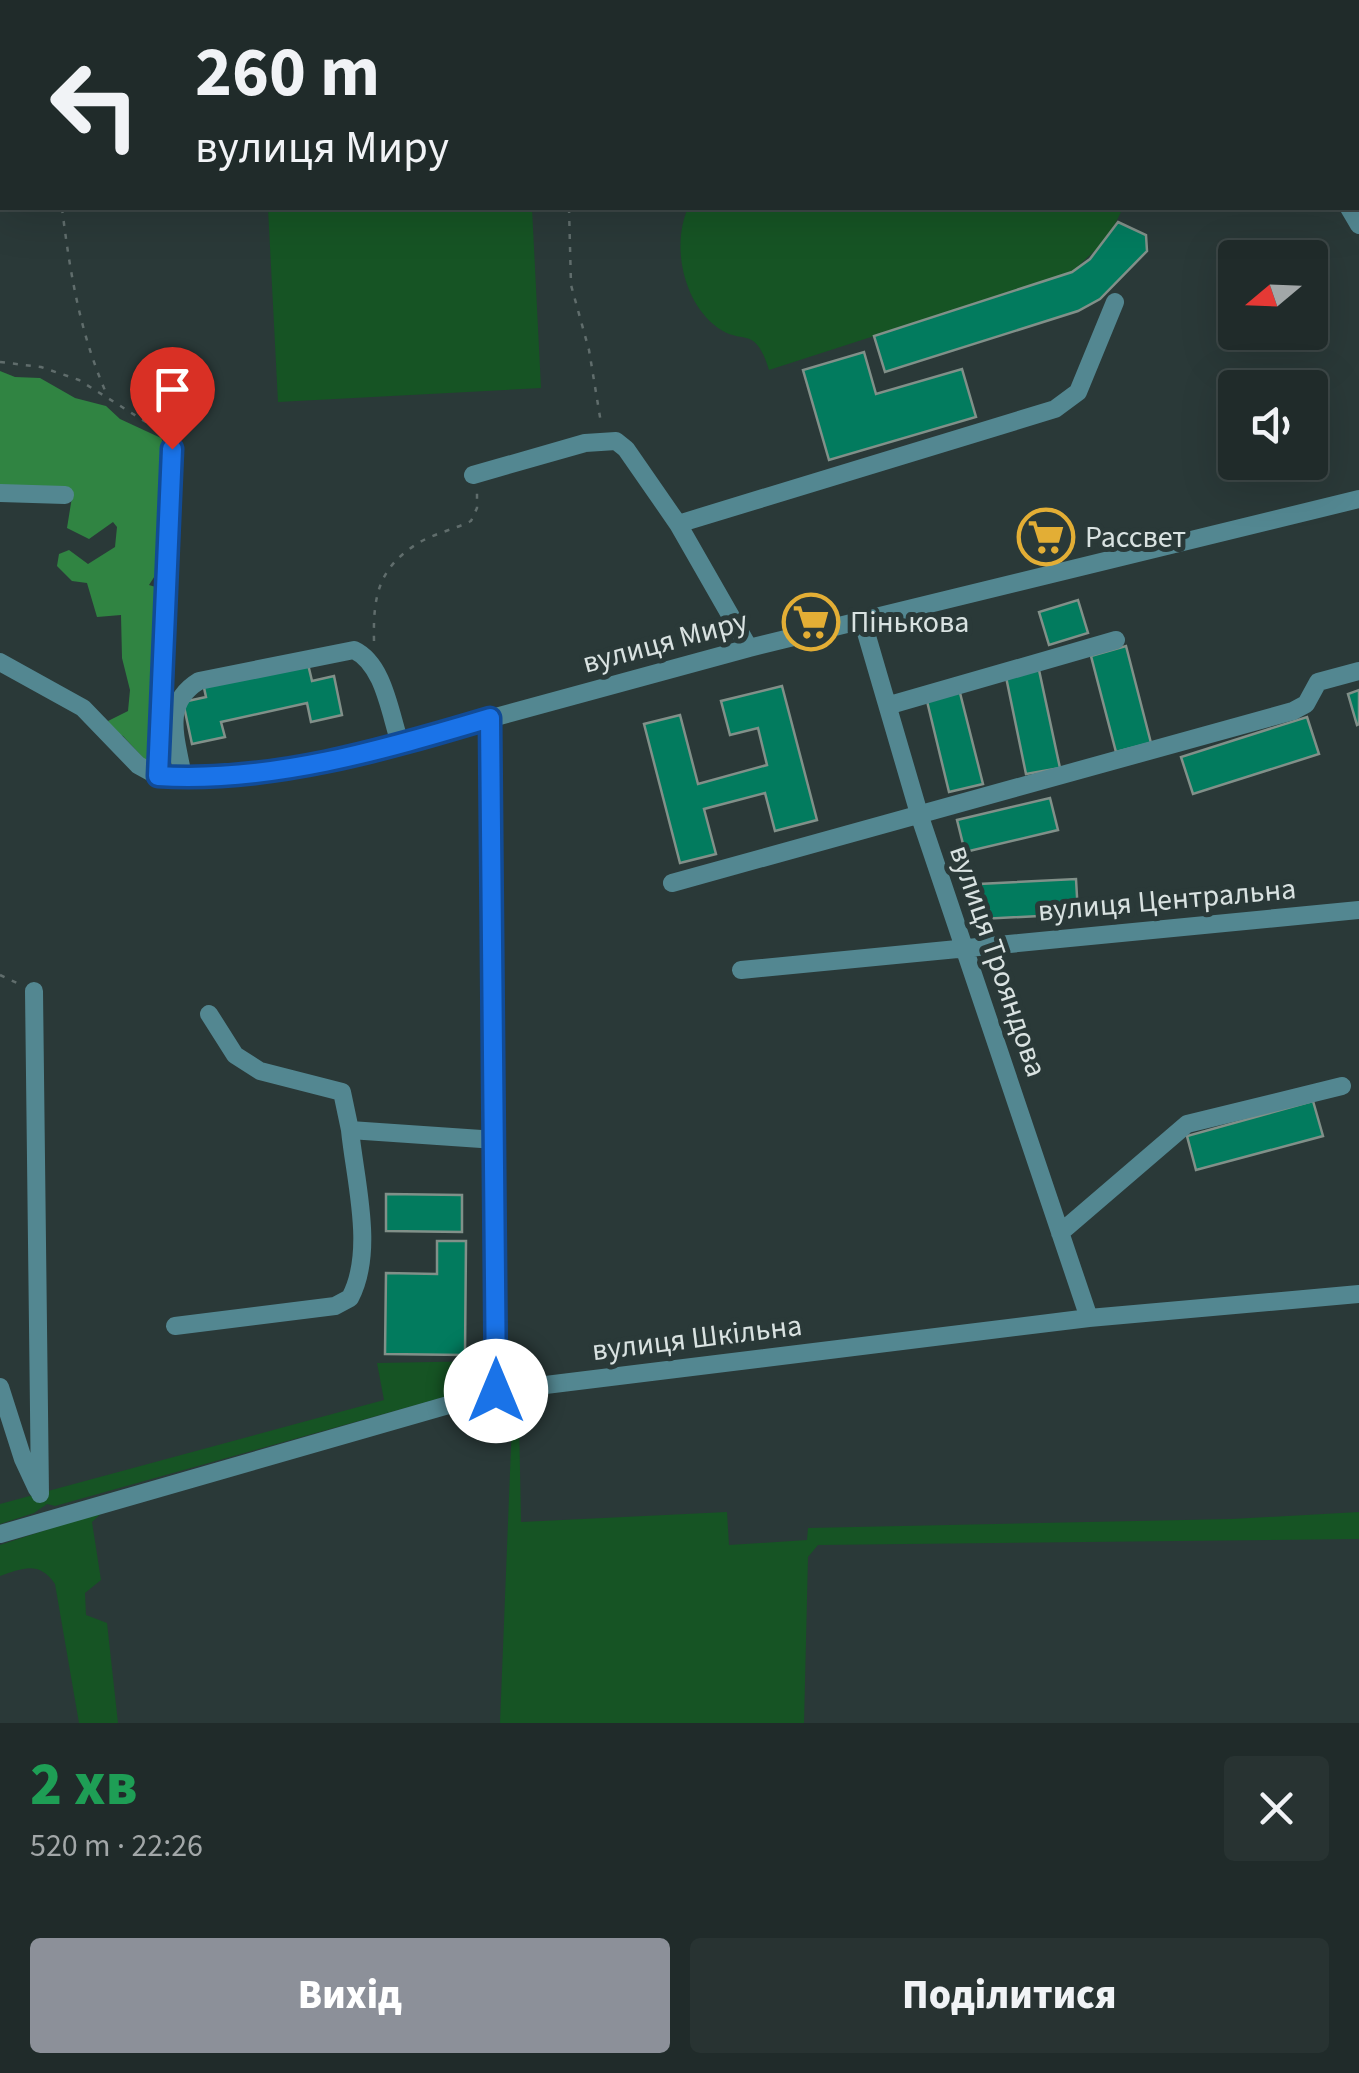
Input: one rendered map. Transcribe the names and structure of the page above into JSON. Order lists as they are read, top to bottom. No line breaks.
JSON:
{"streets":{"street":["вулиця Миру","вулиця Центральна","вулиця Трояндова","вулиця Шкільна"]},"crossings":[["вулиця Миру","вулиця Трояндова"],["вулиця Центральна","вулиця Трояндова"],["вулиця Трояндова","вулиця Шкільна"]],"places":{"supermarket":["Рассвет","Пінькова"]},"north":"left","page":{"turn":["260 m","вулиця Миру"],"heading":["2 хв","520 m · 22:26"],"buttons":["Вихід","Поділитися"]}}
